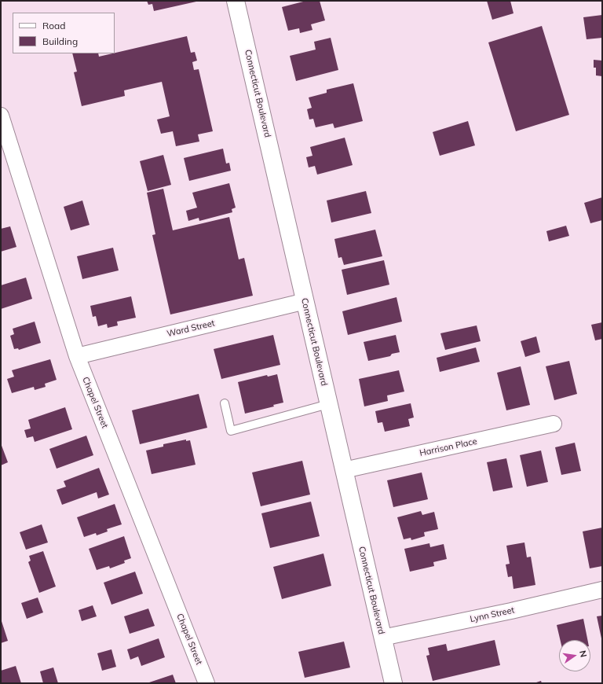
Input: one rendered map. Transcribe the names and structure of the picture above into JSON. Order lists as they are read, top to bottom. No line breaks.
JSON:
{"streets":{"main road":["Connecticut Boulevard"],"street":["Ward Street","Chapel Street","Harrison Place","Lynn Street"]},"crossings":[["Connecticut Boulevard","Ward Street"],["Connecticut Boulevard","Harrison Place"],["Connecticut Boulevard","Lynn Street"],["Ward Street","Chapel Street"]],"legend":["Road","Building"],"north":"right"}
